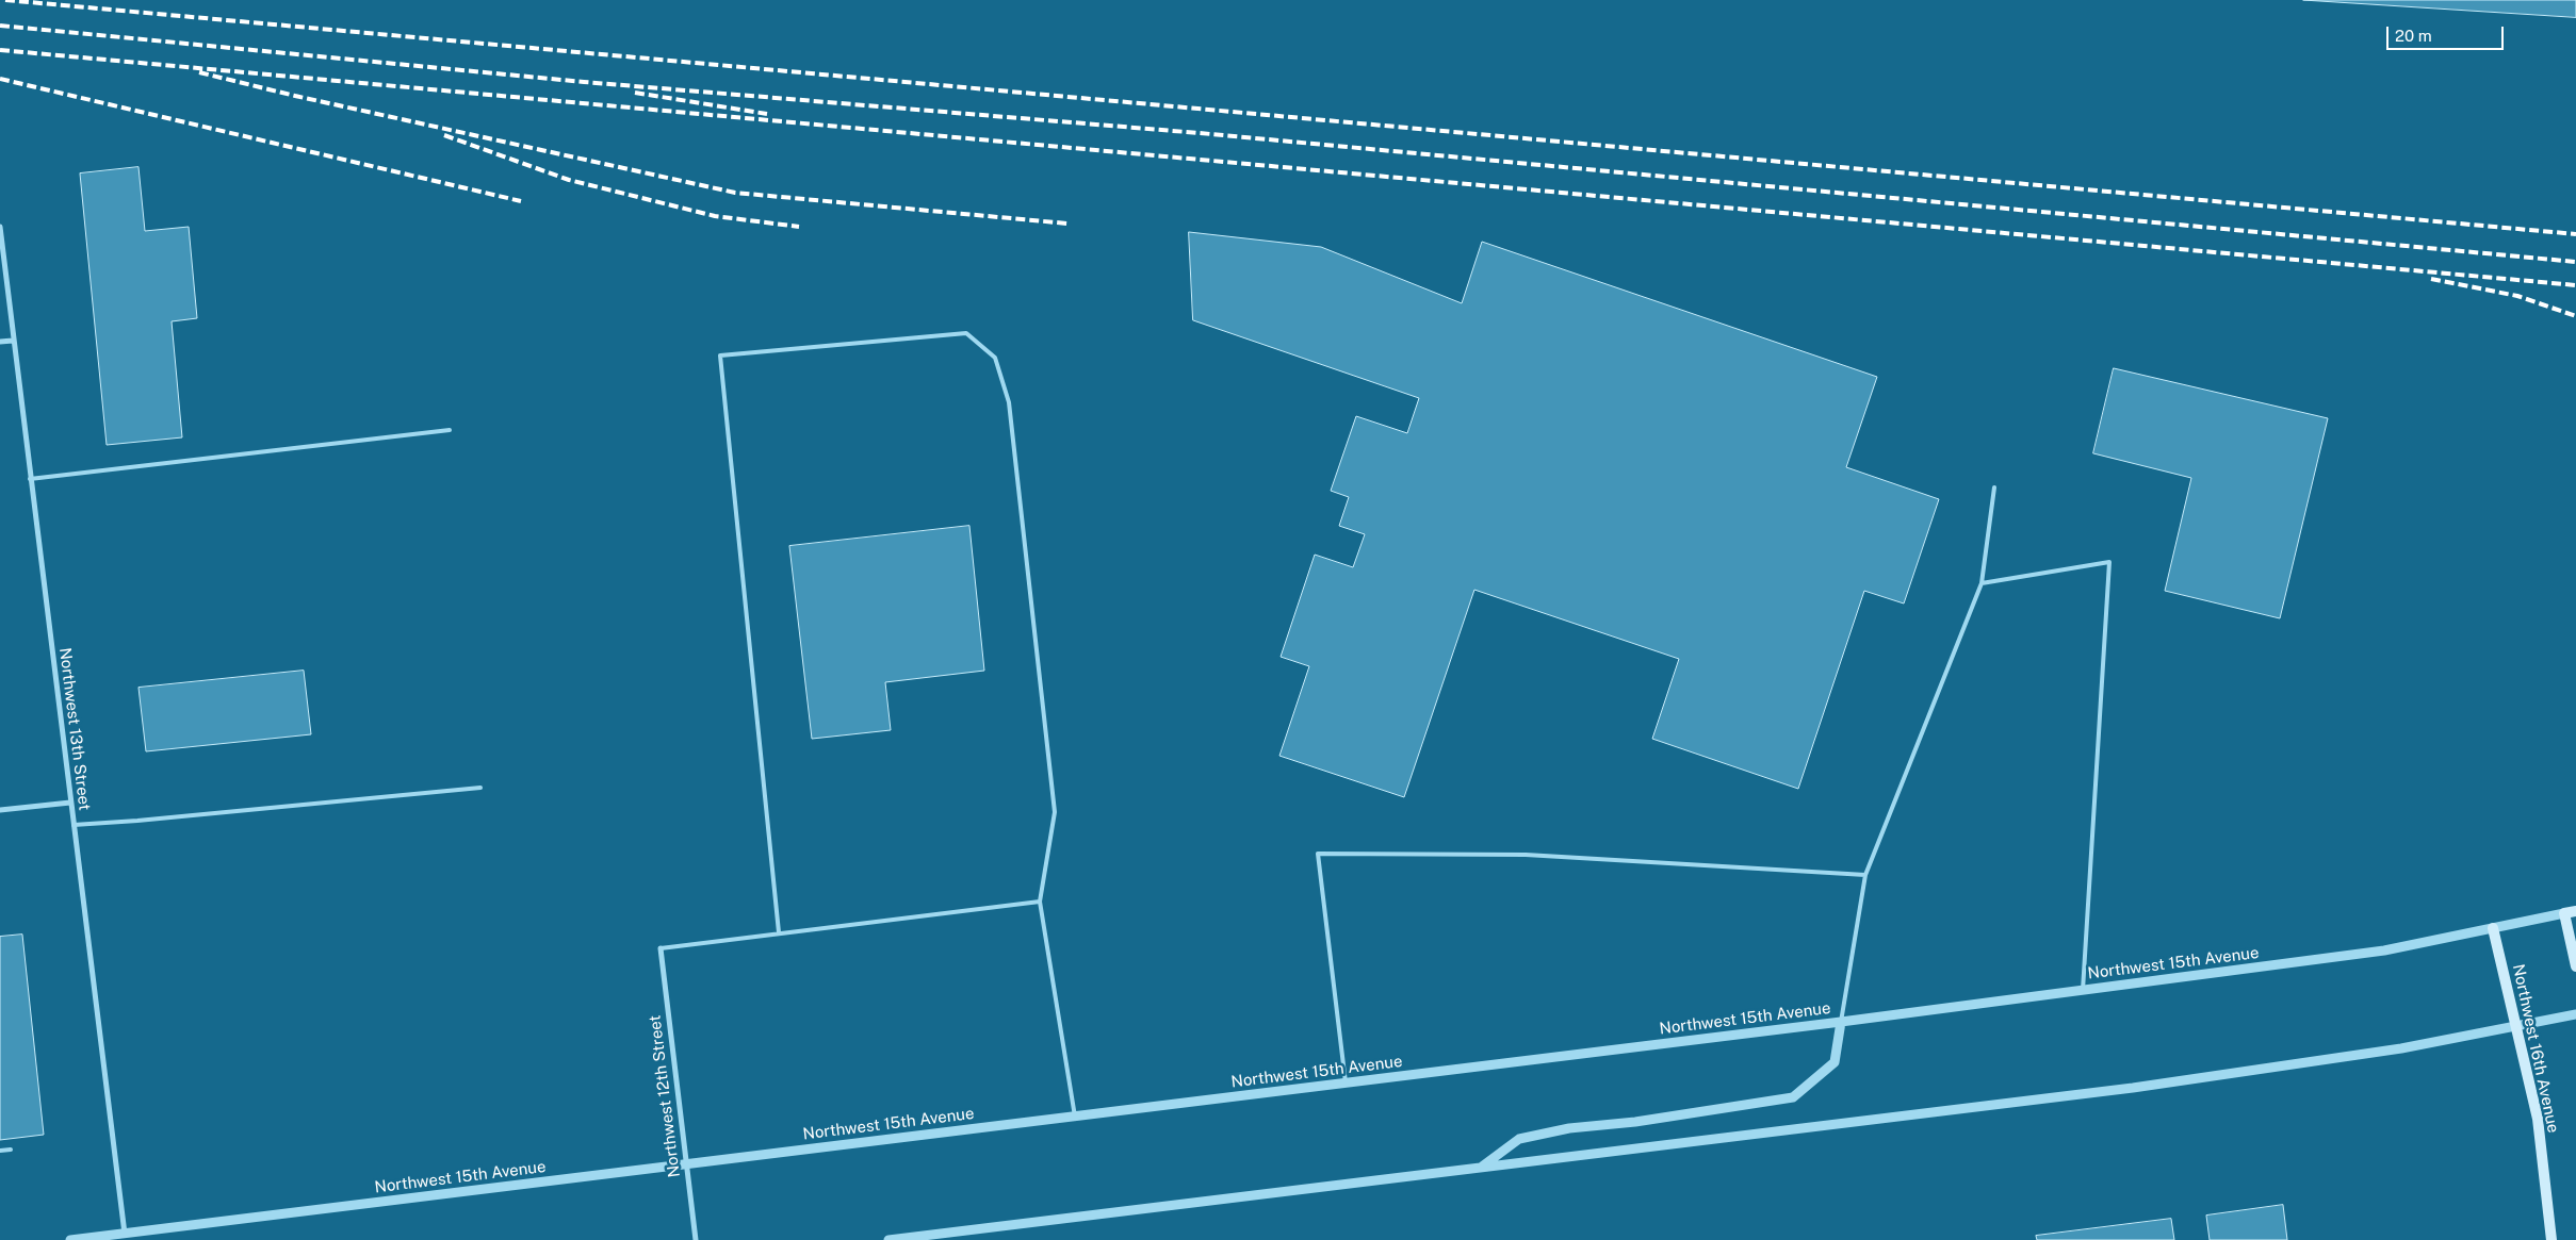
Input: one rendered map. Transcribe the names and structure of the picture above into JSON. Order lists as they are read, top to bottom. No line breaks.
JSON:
{"streets":{"main road":["Northwest 16th Avenue"],"street":["Northwest 13th Street","Northwest 15th Avenue","Northwest 12th Street"]},"crossings":[["Northwest 13th Street","Northwest 15th Avenue"],["Northwest 15th Avenue","Northwest 16th Avenue"],["Northwest 15th Avenue","Northwest 12th Street"]],"scale_bar":"20 m"}
